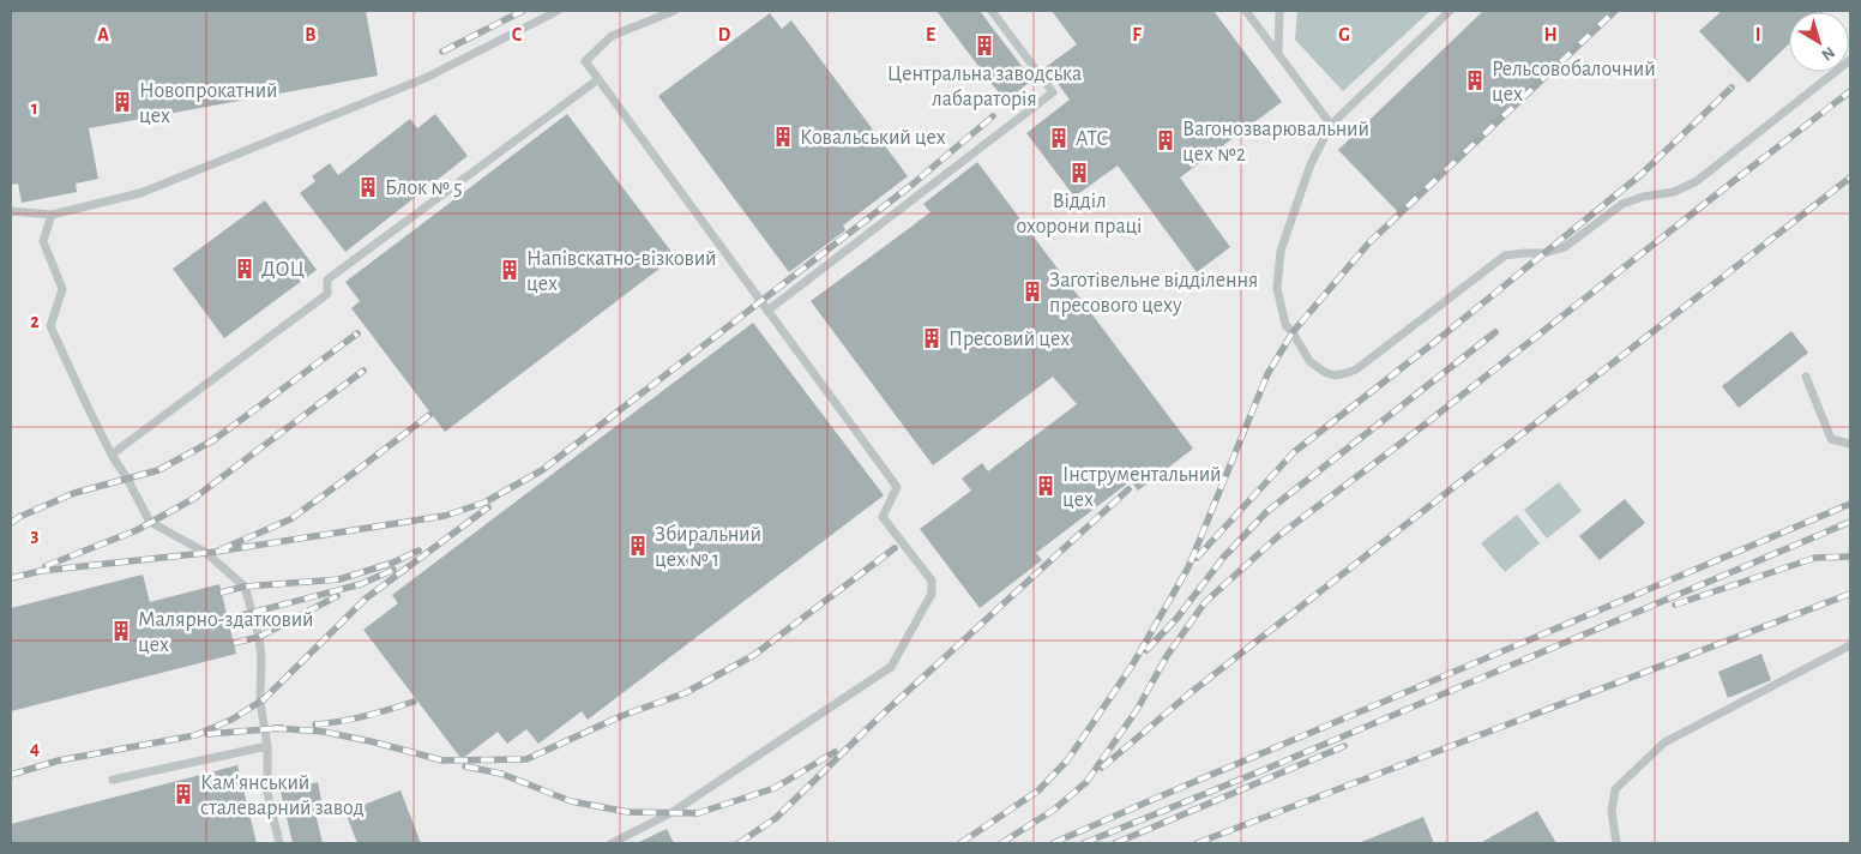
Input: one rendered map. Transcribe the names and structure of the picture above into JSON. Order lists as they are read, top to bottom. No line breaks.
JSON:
{"places":{"building":["Центральна заводська лабараторія","Рельсовобалочний цех","Новопрокатний цех","Ковальський цех","АТС","Вагонозварювальний цех №2","Відділ охорони праці","Блок № 5","ДОЦ","Напівскатно-візковий цех","Заготівельне відділення пресового цеху","Пресовий цех","Інструментальний цех","Збиральний цех № 1","Малярно-здатковий цех","Кам’янський сталеварний завод"]},"north":"bottom right","grid":{"columns":["A","B","C","D","E","F","G","H","I"],"rows":["1","2","3","4"]}}
